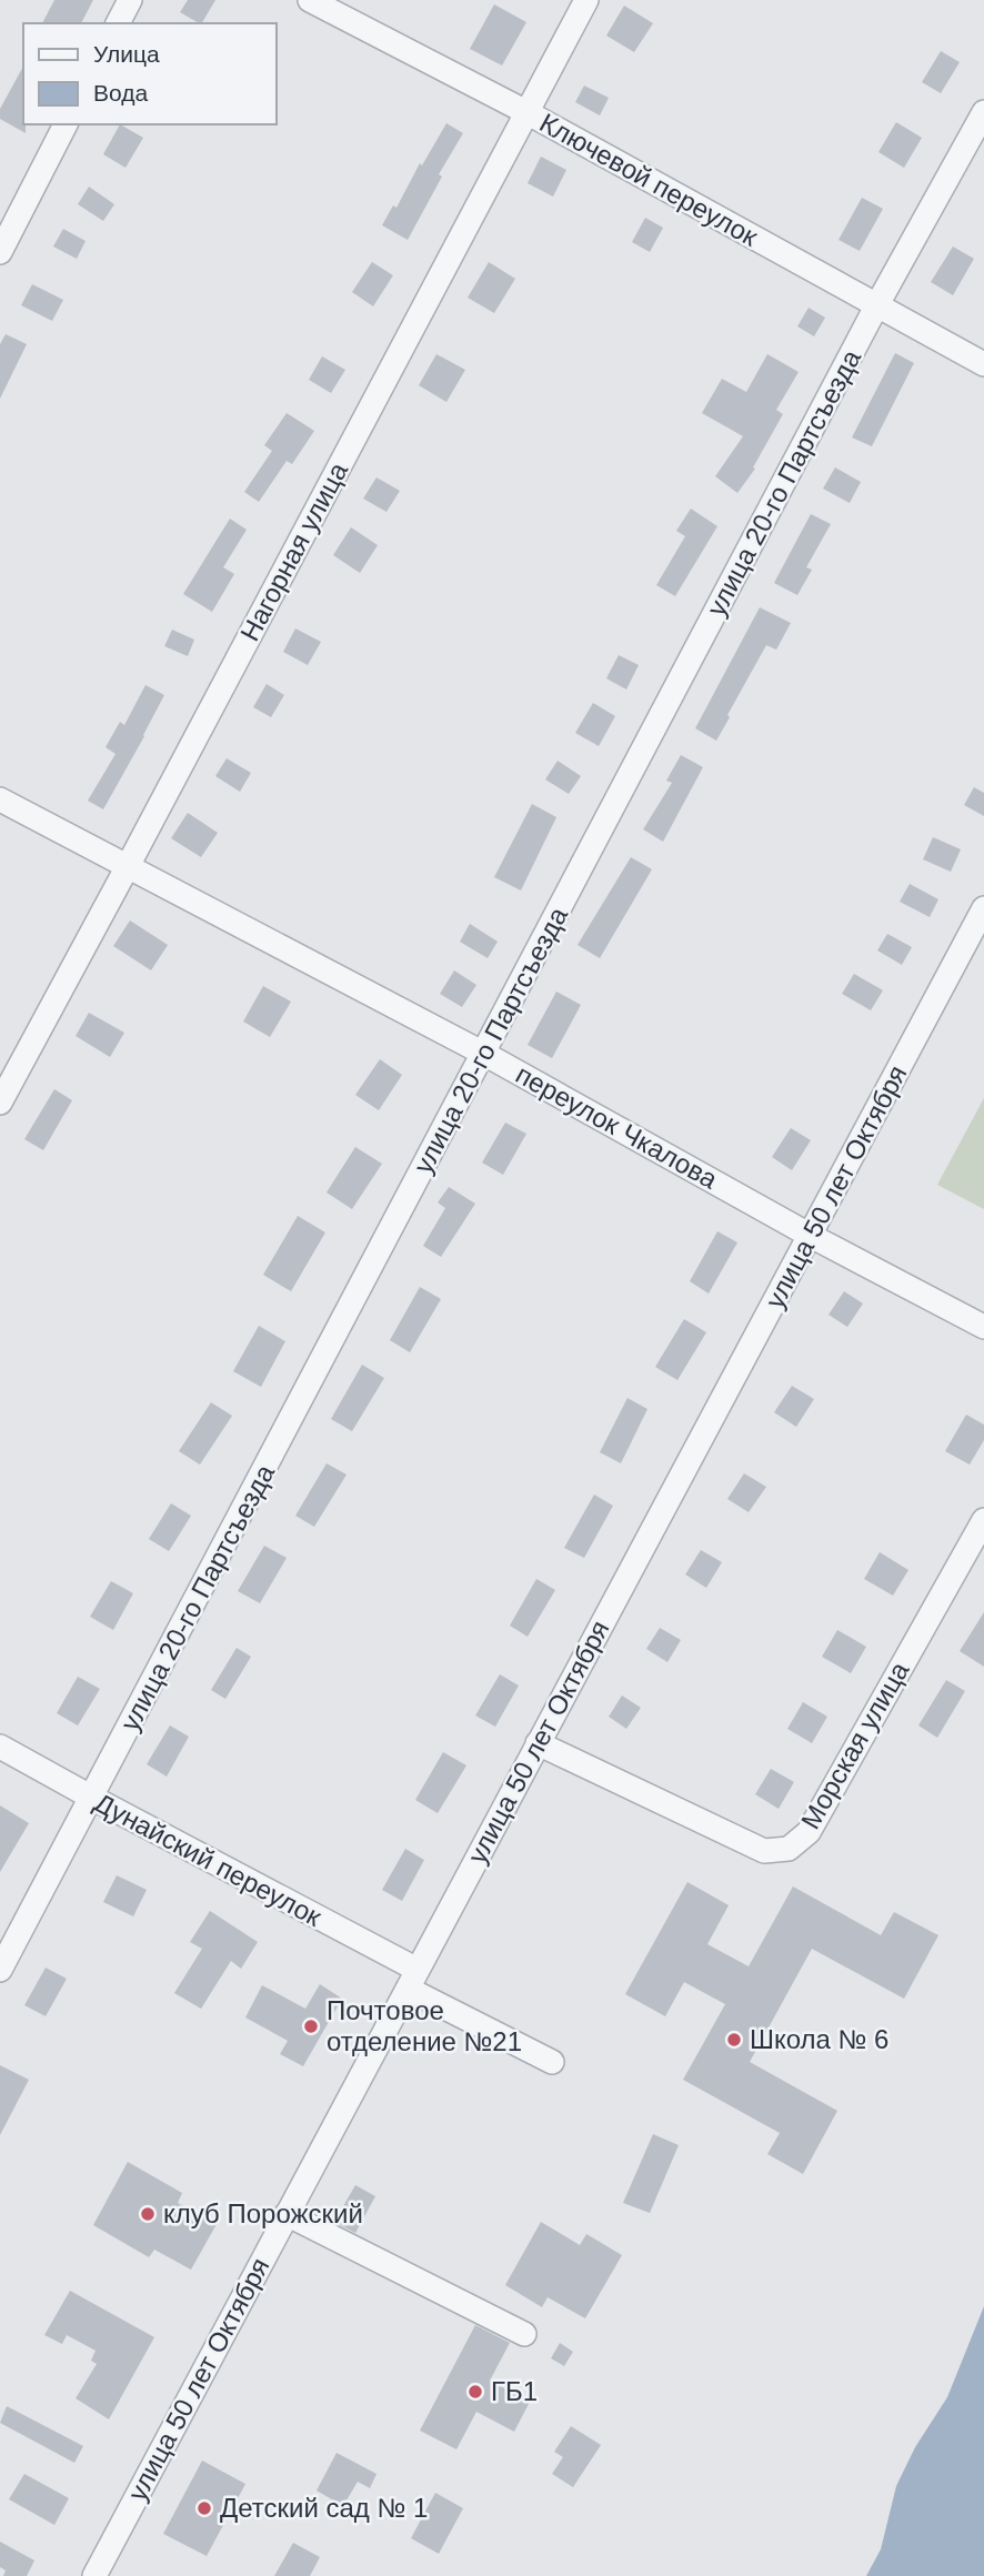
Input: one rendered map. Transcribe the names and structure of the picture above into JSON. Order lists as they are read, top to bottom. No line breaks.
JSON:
{"streets":{"street":["Ключевой переулок","улица 20-го Партсъезда","Нагорная улица","переулок Чкалова","улица 50 лет Октября","Морская улица","Дунайский переулок"]},"crossings":[["Ключевой переулок","улица 20-го Партсъезда"],["Ключевой переулок","Нагорная улица"],["улица 20-го Партсъезда","переулок Чкалова"],["улица 20-го Партсъезда","Дунайский переулок"],["Нагорная улица","переулок Чкалова"],["переулок Чкалова","улица 50 лет Октября"],["улица 50 лет Октября","Морская улица"],["улица 50 лет Октября","Дунайский переулок"]],"places":["Почтовое отделение №21","Школа № 6","клуб Порожский","ГБ1","Детский сад № 1"],"legend":["Улица","Вода"]}
